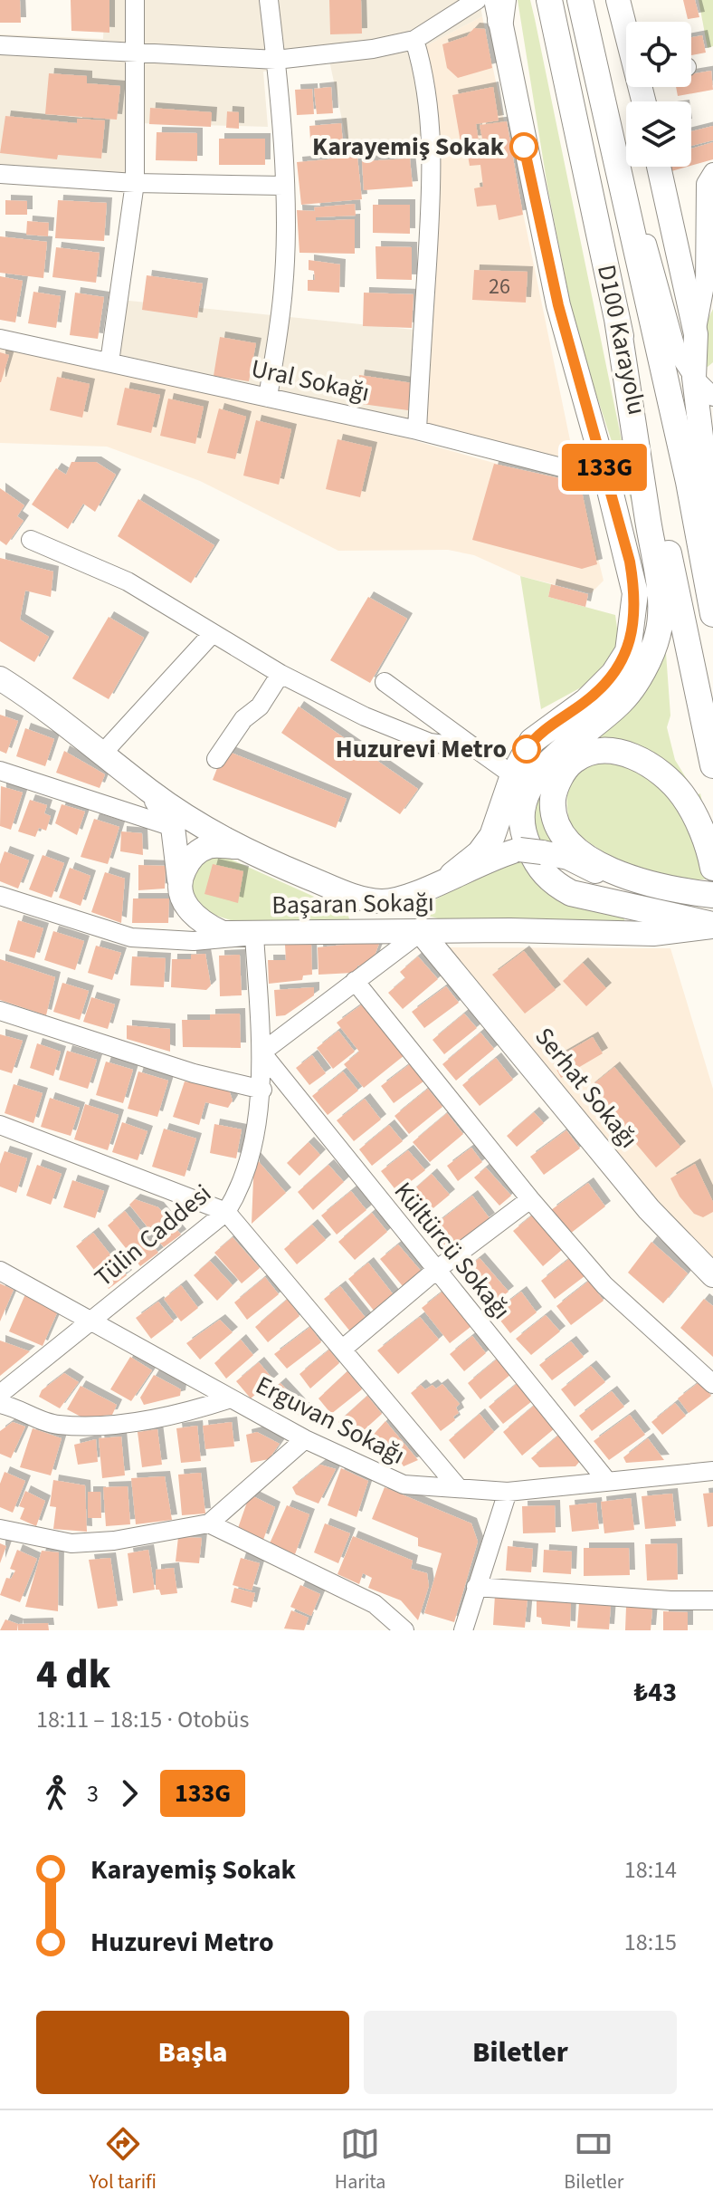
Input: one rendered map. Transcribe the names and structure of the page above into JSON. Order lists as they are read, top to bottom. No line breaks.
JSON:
{"streets":{"highway":["D100 Karayolu"],"main road":["Başaran Sokağı","Serhat Sokağı"],"street":["Ural Sokağı","Tülin Caddesi","Kültürcü Sokağı","Erguvan Sokağı"]},"crossings":[["Başaran Sokağı","Serhat Sokağı"],["Başaran Sokağı","Tülin Caddesi"],["Tülin Caddesi","Kültürcü Sokağı"],["Tülin Caddesi","Erguvan Sokağı"],["Kültürcü Sokağı","Erguvan Sokağı"]],"places":["Karayemiş Sokak","Huzurevi Metro"],"lines":["bus line 133G"],"house_numbers":["26"],"page":{"on_map":"133G","heading":["4 dk","18:11 – 18:15 · Otobüs","₺43"],"legs":["3","133G"],"list":[{"name":"Karayemiş Sokak","value":"18:14"},{"name":"Huzurevi Metro","value":"18:15"}],"buttons":["Başla","Biletler"],"tabs":["Yol tarifi","Harita","Biletler"]}}
